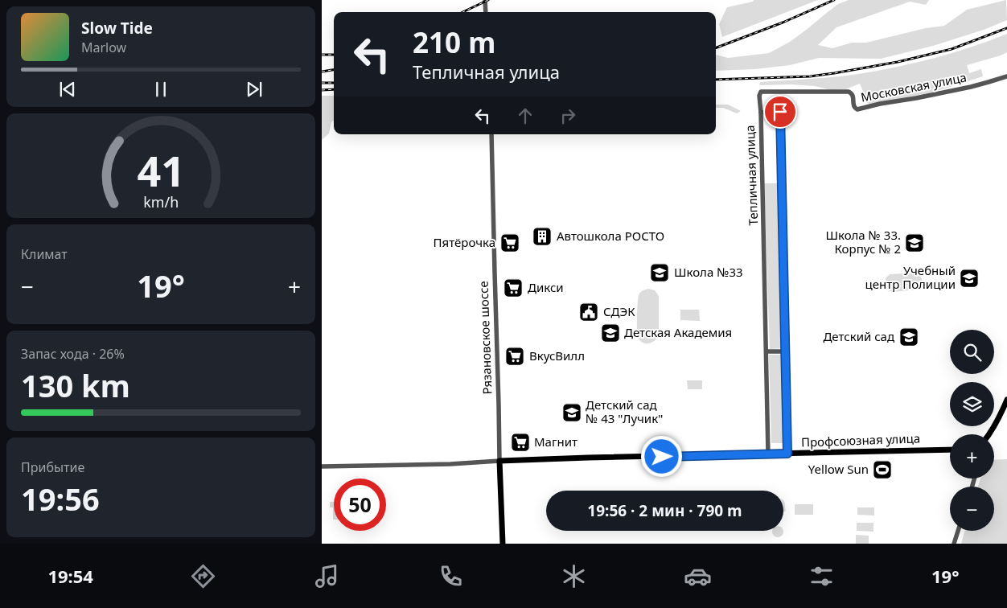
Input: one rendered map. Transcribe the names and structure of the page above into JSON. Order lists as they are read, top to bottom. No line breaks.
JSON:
{"streets":{"main road":["Рязановское шоссе","Профсоюзная улица"],"street":["Московская улица","Тепличная улица"]},"crossings":[["Московская улица","Тепличная улица"],["Тепличная улица","Профсоюзная улица"],["Рязановское шоссе","Профсоюзная улица"]],"places":{"building":["Автошкола РОСТО"],"supermarket":["Пятёрочка","Дикси","ВкусВилл","Магнит"],"school or university":["Школа № 33. Корпус № 2","Школа №33","Учебный центр Полиции","Детская Академия","Детский сад","Детский сад № 43 \"Лучик\""],"public building":["СДЭК"],"sports":["Yellow Sun"]},"page":{"turn":["210 m","Тепличная улица"],"song":["Slow Tide","Marlow"],"tile":["Климат",["Запас хода · 26%","130 km"],["Прибытие","19:56"]],"heat":["−","19°","+"],"map_buttons":["+","−"],"limit":"50","trip":"19:56 · 2 мин · 790 m","tabs":["19:54","19°"],"gauge":["41","km/h"]}}
